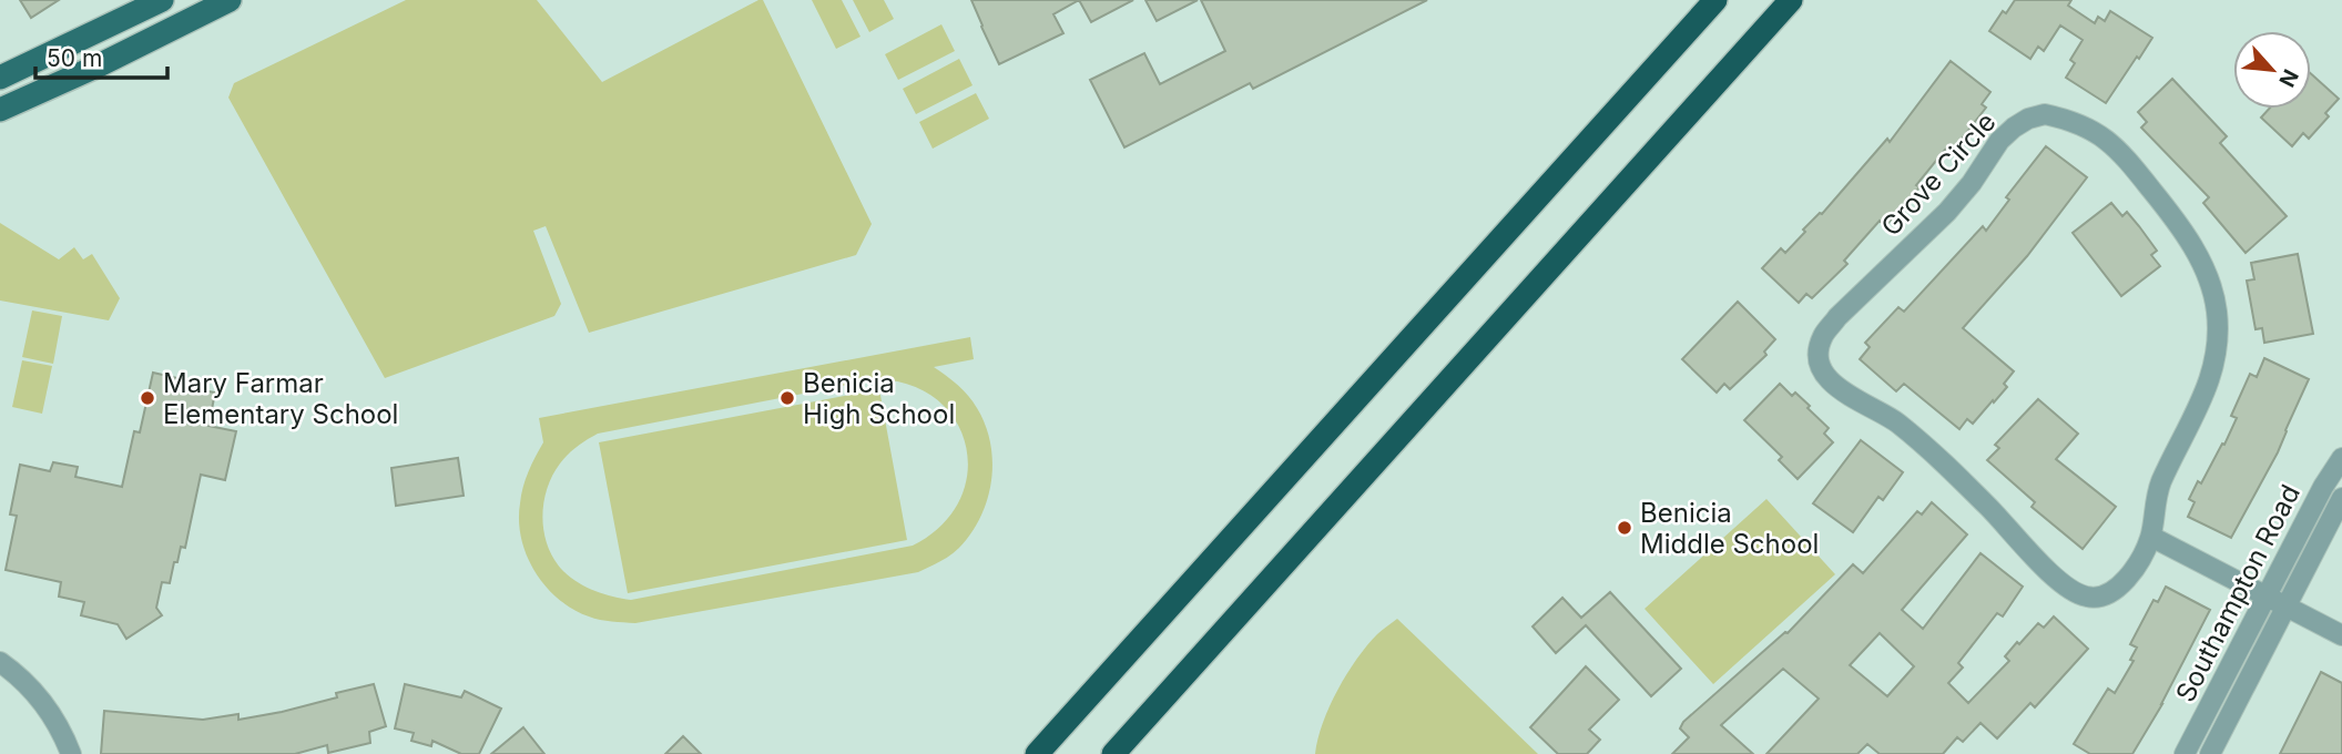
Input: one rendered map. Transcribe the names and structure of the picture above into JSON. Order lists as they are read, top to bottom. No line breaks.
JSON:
{"streets":{"street":["Grove Circle","Southampton Road"]},"places":["Mary Farmar Elementary School","Benicia High School","Benicia Middle School"],"scale_bar":"50 m","north":"bottom right"}
